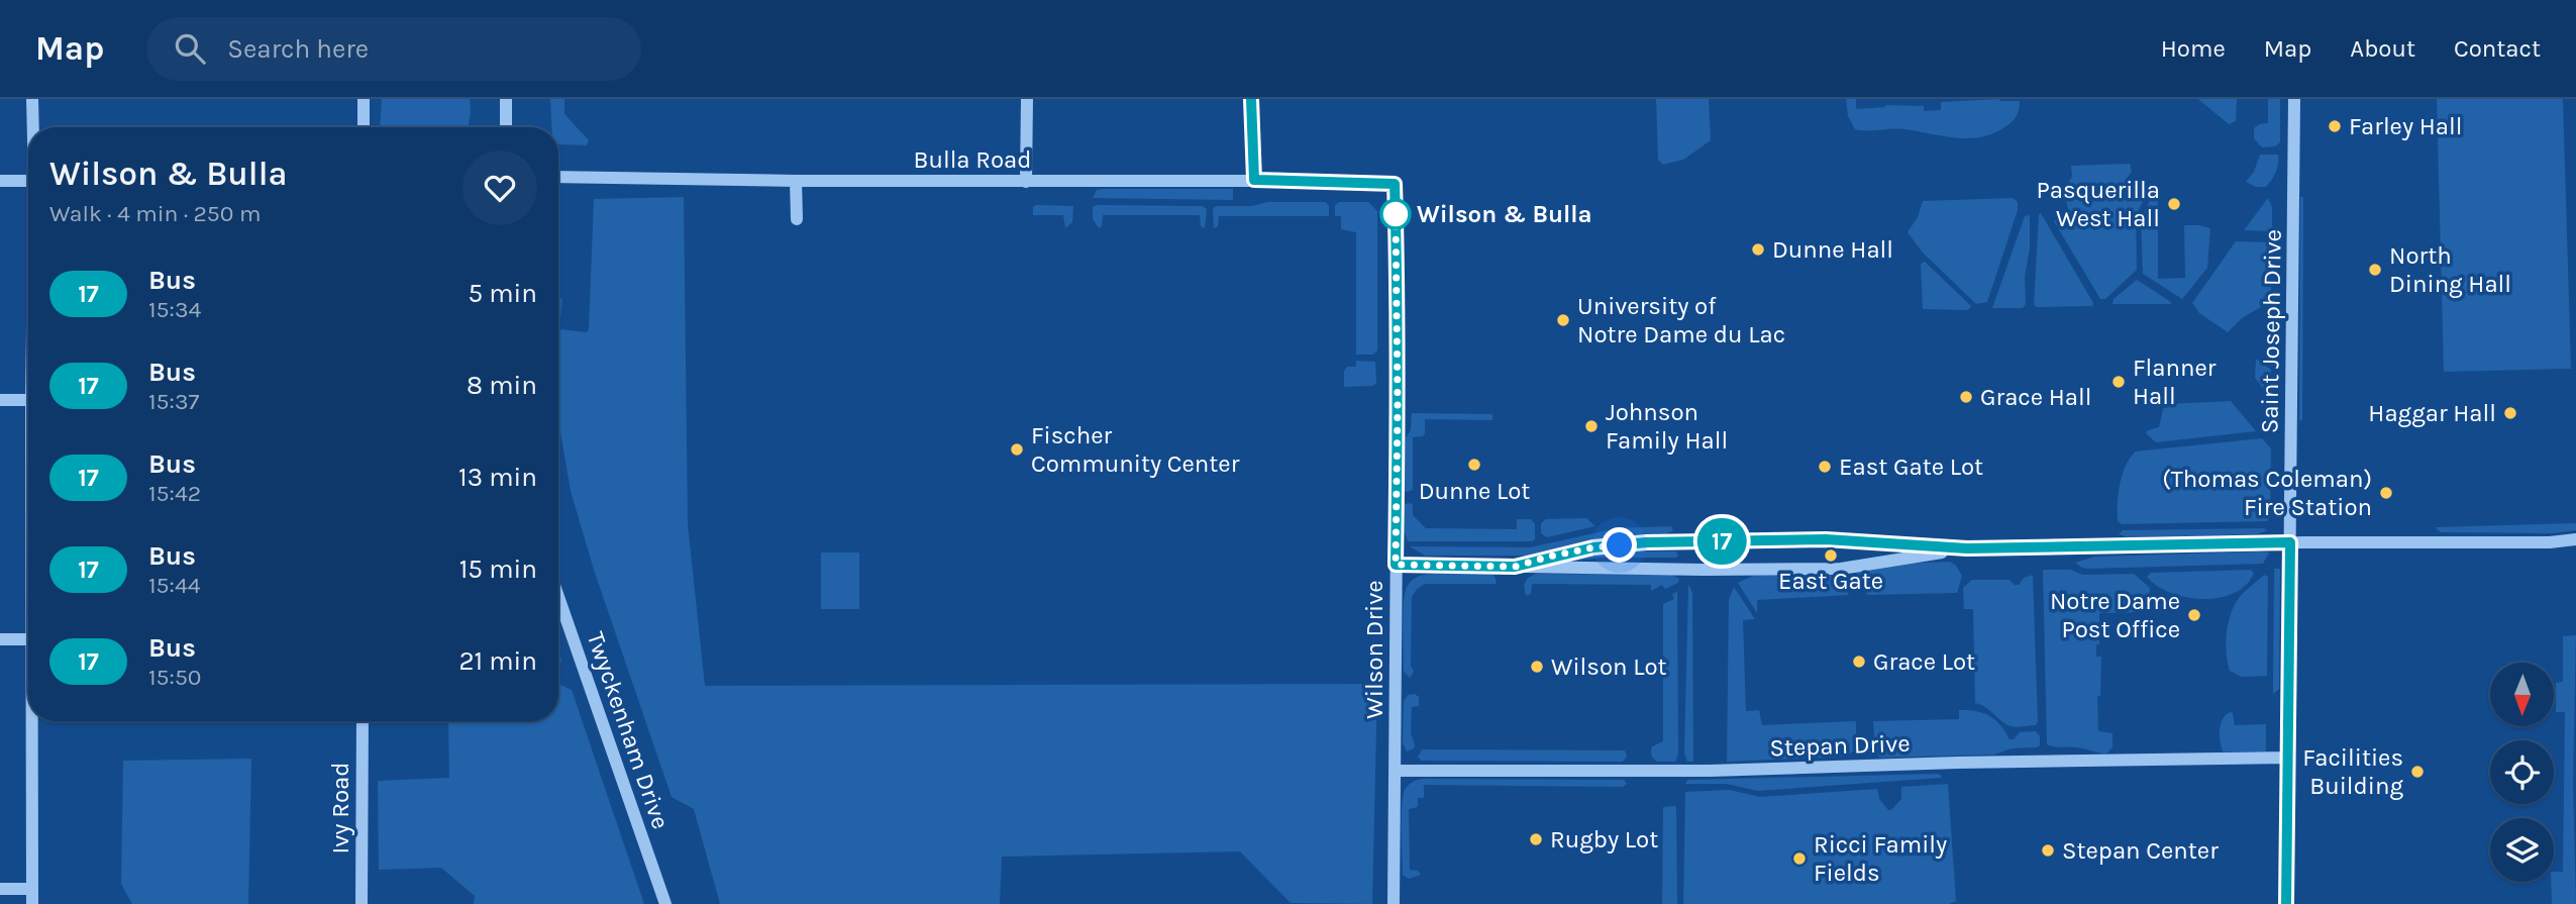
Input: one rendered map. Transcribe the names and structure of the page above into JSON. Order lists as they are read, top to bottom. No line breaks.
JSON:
{"streets":{"street":["Bulla Road","Saint Joseph Drive","Wilson Drive","Twyckenham Drive","Stepan Drive","Ivy Road"]},"crossings":[["Bulla Road","Wilson Drive"],["Saint Joseph Drive","Stepan Drive"],["Wilson Drive","Stepan Drive"]],"places":["Farley Hall","Pasquerilla West Hall","Wilson & Bulla","Dunne Hall","North Dining Hall","University of Notre Dame du Lac","Flanner Hall","Grace Hall","Haggar Hall","Johnson Family Hall","Fischer Community Center","Dunne Lot","East Gate Lot","(Thomas Coleman) Fire Station","East Gate","Notre Dame Post Office","Grace Lot","Wilson Lot","Facilities Building","Rugby Lot","Stepan Center","Ricci Family Fields"],"lines":["bus line 17"],"north":"bottom","page":{"header":"Map","search":"Search here","nav":["Home","Map","About","Contact"],"on_map":"17","heading":["Wilson & Bulla","Walk · 4 min · 250 m"],"list":[{"mark":"17","name":"Bus","note":"15:34","value":"5 min"},{"mark":"17","name":"Bus","note":"15:37","value":"8 min"},{"mark":"17","name":"Bus","note":"15:42","value":"13 min"},{"mark":"17","name":"Bus","note":"15:44","value":"15 min"},{"mark":"17","name":"Bus","note":"15:50","value":"21 min"}]}}
